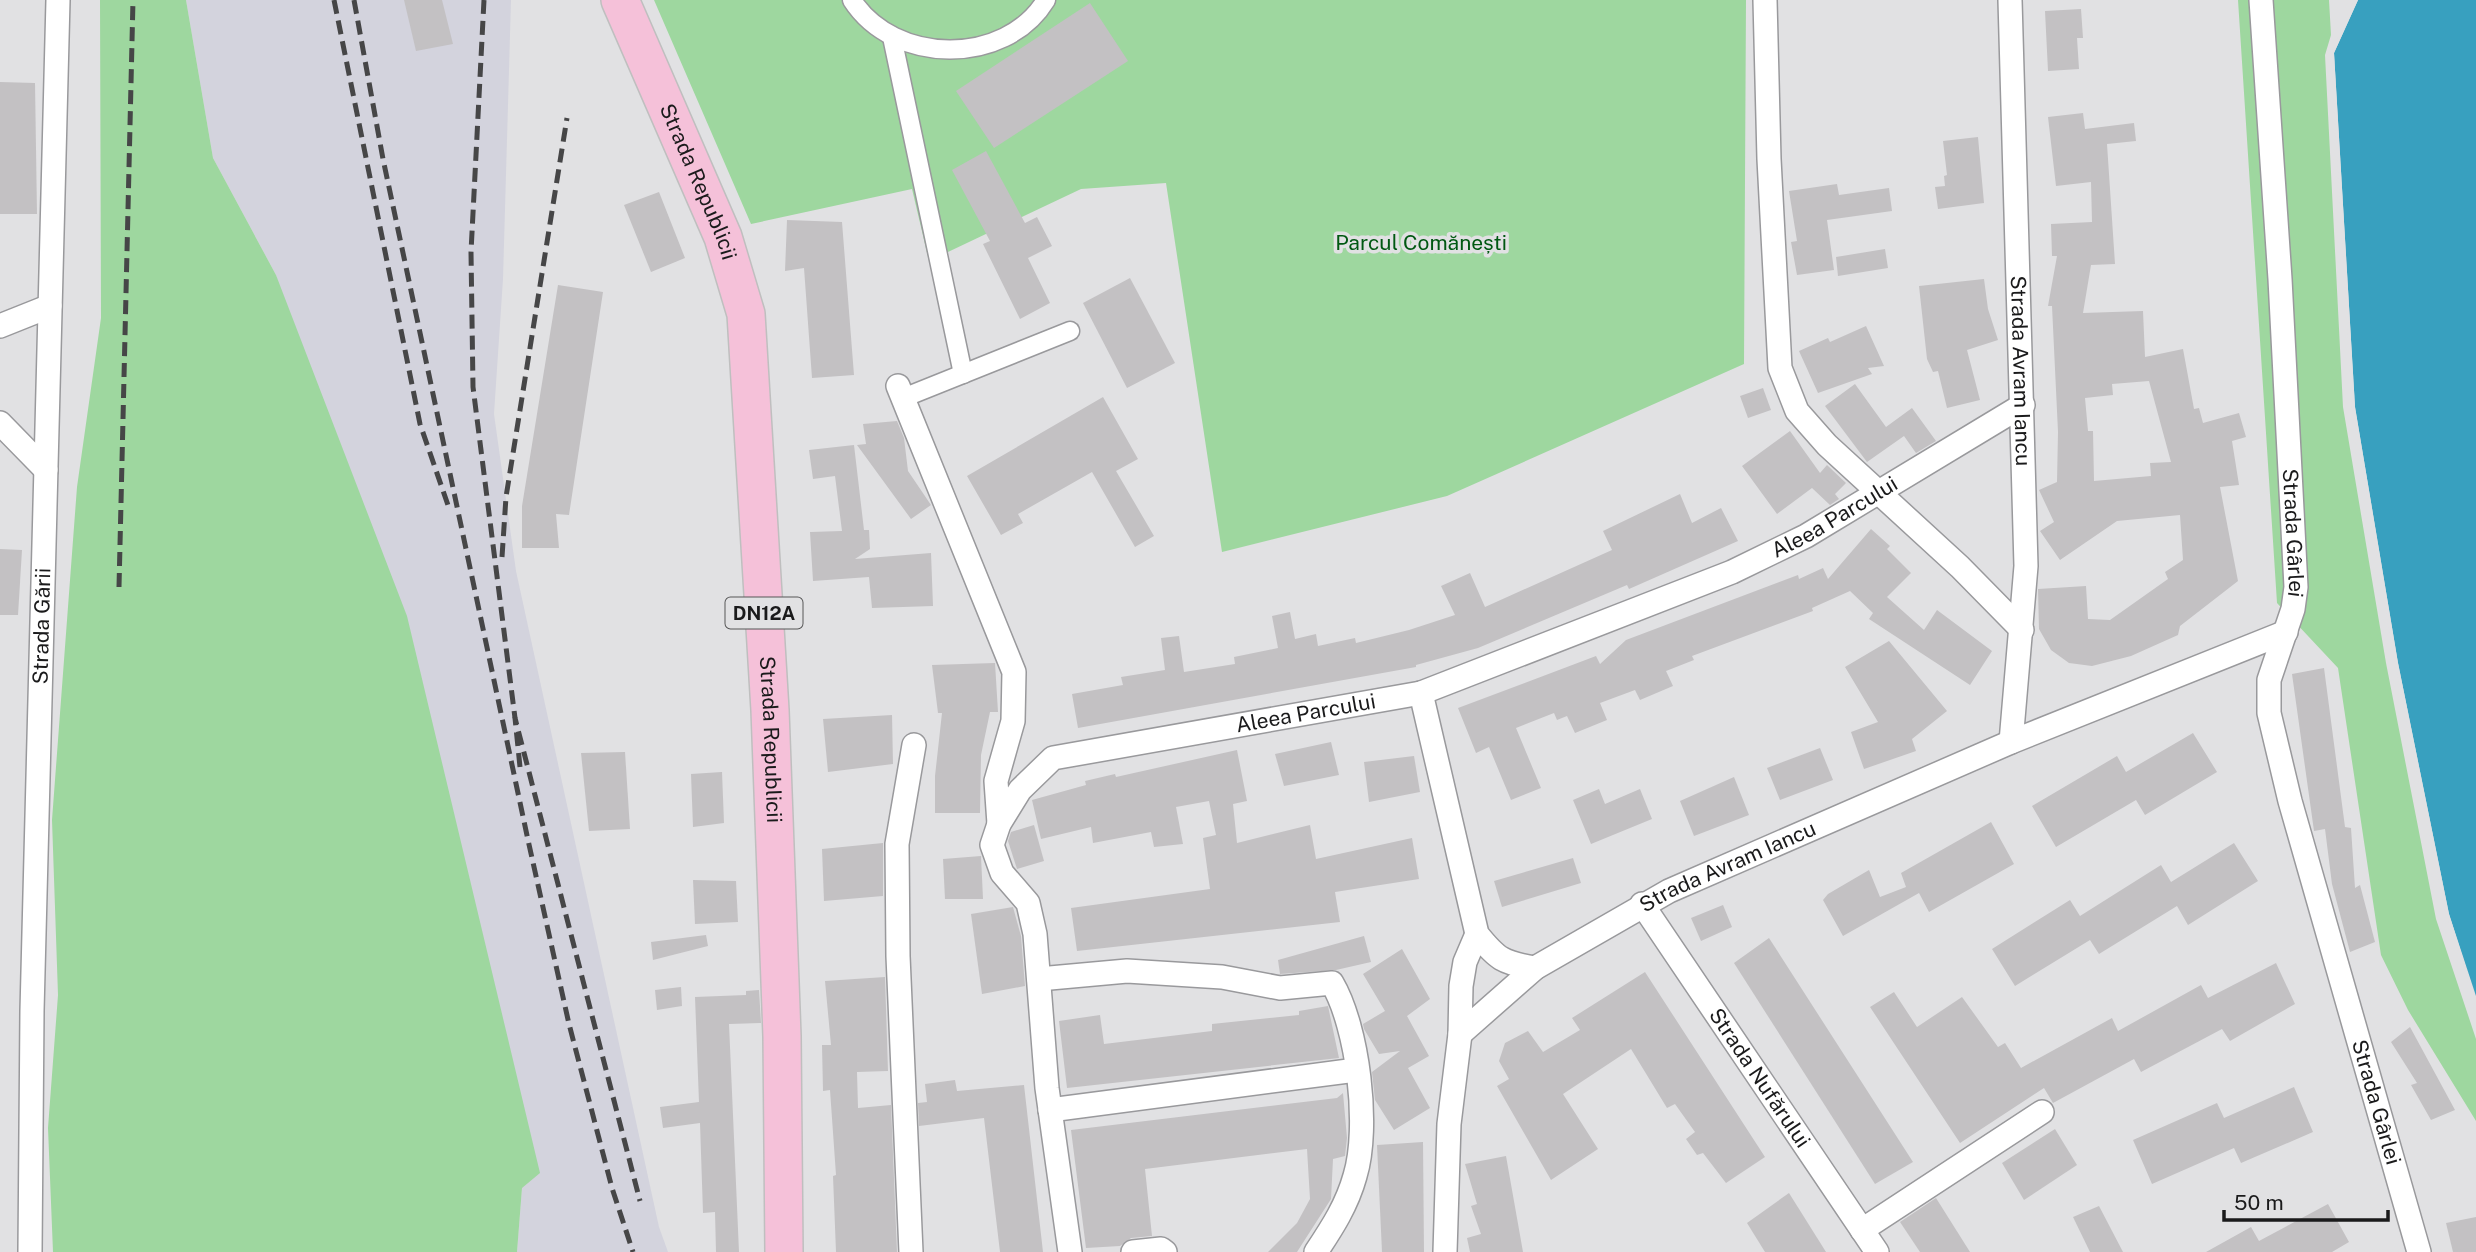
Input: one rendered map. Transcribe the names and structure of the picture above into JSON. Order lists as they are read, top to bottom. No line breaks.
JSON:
{"streets":{"main road":["Strada Republicii","DN12A"],"street":["Strada Avram Iancu","Aleea Parcului","Strada Gârlei","Strada Gării","Strada Nufărului"]},"crossings":[["Strada Avram Iancu","Aleea Parcului"],["Strada Avram Iancu","Strada Gârlei"],["Strada Avram Iancu","Strada Nufărului"]],"parks":["Parcul Comănești"],"scale_bar":"50 m"}
